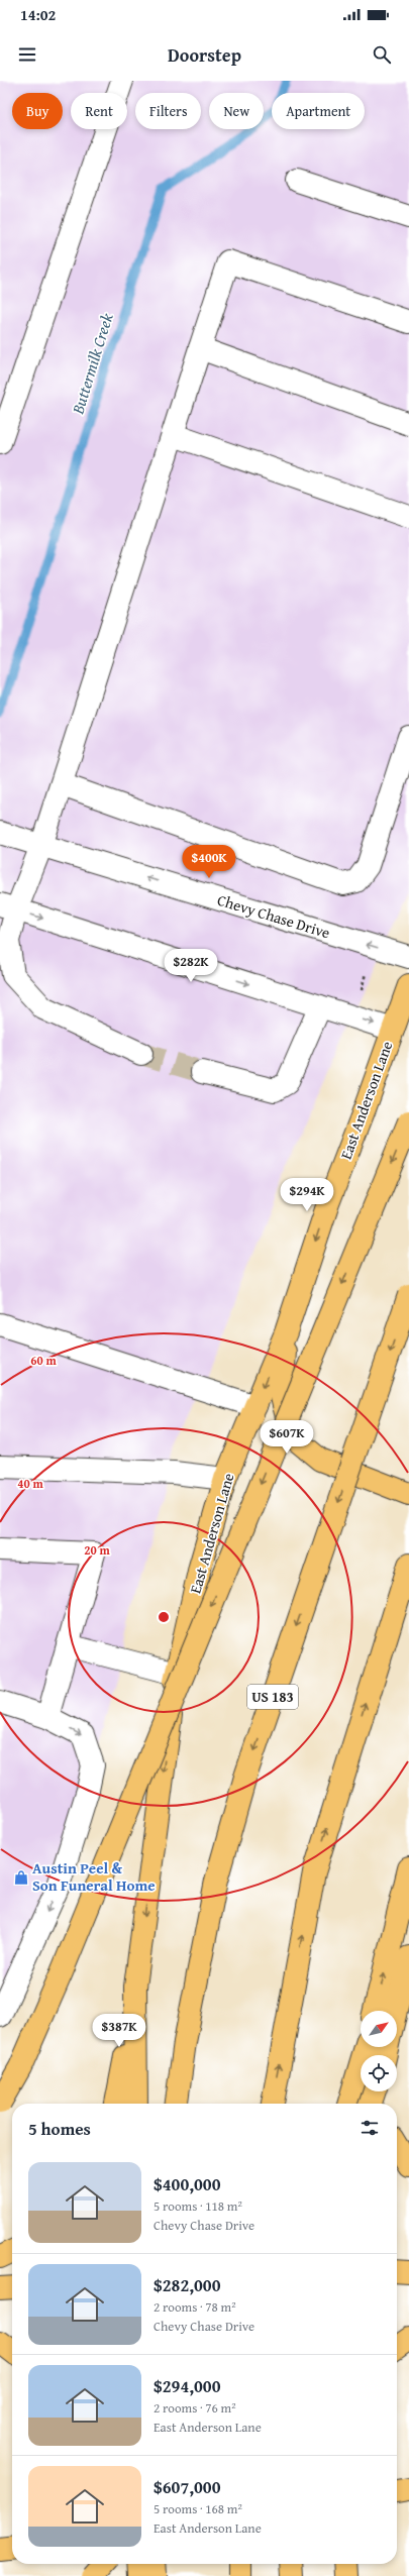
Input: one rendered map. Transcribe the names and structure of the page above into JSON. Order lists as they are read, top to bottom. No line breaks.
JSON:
{"streets":{"main road":["East Anderson Lane","US 183"],"street":["Chevy Chase Drive"]},"water":["Buttermilk Creek"],"places":{"shop":["Austin Peel & Son Funeral Home"]},"north":"top right","page":{"status":"14:02","header":"Doorstep","chip":["Buy","Rent","Filters","New","Apartment"],"price":["$400K","$282K","$294K","$607K","$387K"],"heading":"5 homes","list":[{"name":"$400,000","note":"5 rooms · 118 m² · Chevy Chase Drive"},{"name":"$282,000","note":"2 rooms · 78 m² · Chevy Chase Drive"},{"name":"$294,000","note":"2 rooms · 76 m² · East Anderson Lane"},{"name":"$607,000","note":"5 rooms · 168 m² · East Anderson Lane"}]},"rings":["60 m","40 m","20 m"]}
